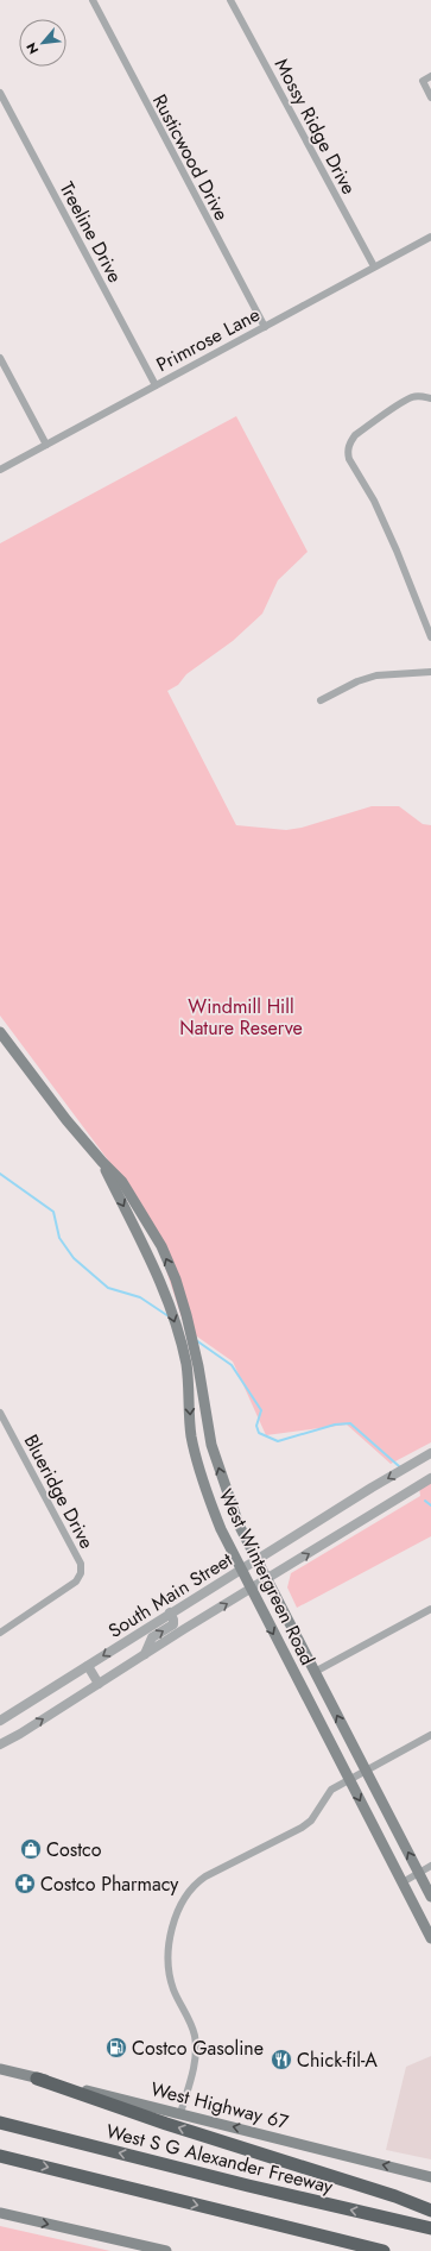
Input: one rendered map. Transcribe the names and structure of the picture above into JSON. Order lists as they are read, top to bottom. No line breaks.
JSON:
{"streets":{"highway":["West S G Alexander Freeway"],"main road":["West Wintergreen Road","West Highway 67"],"street":["Mossy Ridge Drive","Rusticwood Drive","Treeline Drive","Primrose Lane","Blueridge Drive","South Main Street"]},"crossings":[["Mossy Ridge Drive","Primrose Lane"],["Rusticwood Drive","Primrose Lane"],["Treeline Drive","Primrose Lane"],["West Wintergreen Road","South Main Street"]],"one_way":["West Highway 67"],"parks":["Windmill Hill Nature Reserve"],"places":{"shop":["Costco"],"pharmacy":["Costco Pharmacy"],"fuel station":["Costco Gasoline"],"restaurant":["Chick-fil-A"]},"north":"bottom left"}
